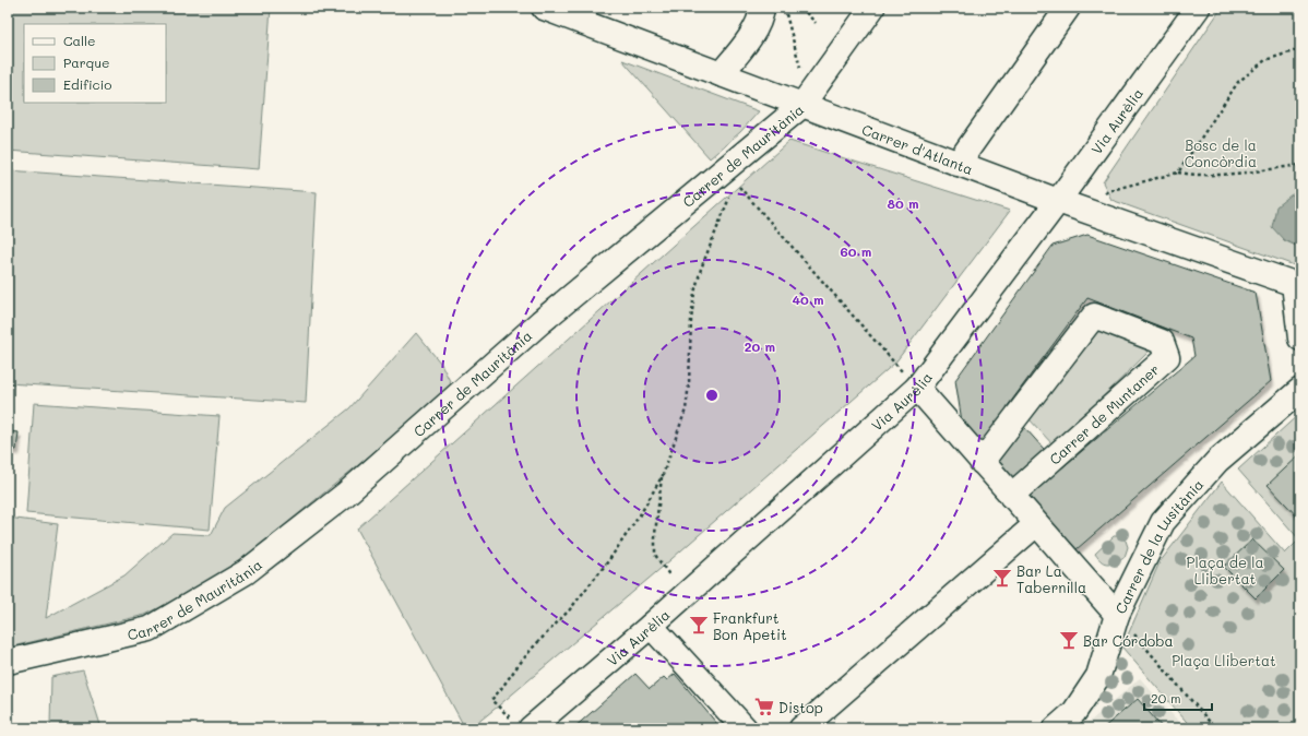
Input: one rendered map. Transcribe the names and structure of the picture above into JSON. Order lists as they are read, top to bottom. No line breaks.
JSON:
{"streets":{"street":["Via Aurèlia","Carrer d'Atlanta","Carrer de Mauritània","Carrer de Muntaner","Carrer de la Lusitània"]},"crossings":[["Via Aurèlia","Carrer d'Atlanta"],["Carrer d'Atlanta","Carrer de Mauritània"]],"parks":["Bosc de la Concòrdia","Plaça de la Llibertat","Plaça Llibertat"],"places":{"bar":["Bar La Tabernilla","Frankfurt Bon Apetit","Bar Córdoba"],"supermarket":["Distop"]},"legend":["Calle","Parque","Edificio"],"scale_bar":"20 m","rings":["80 m","60 m","40 m","20 m"]}
